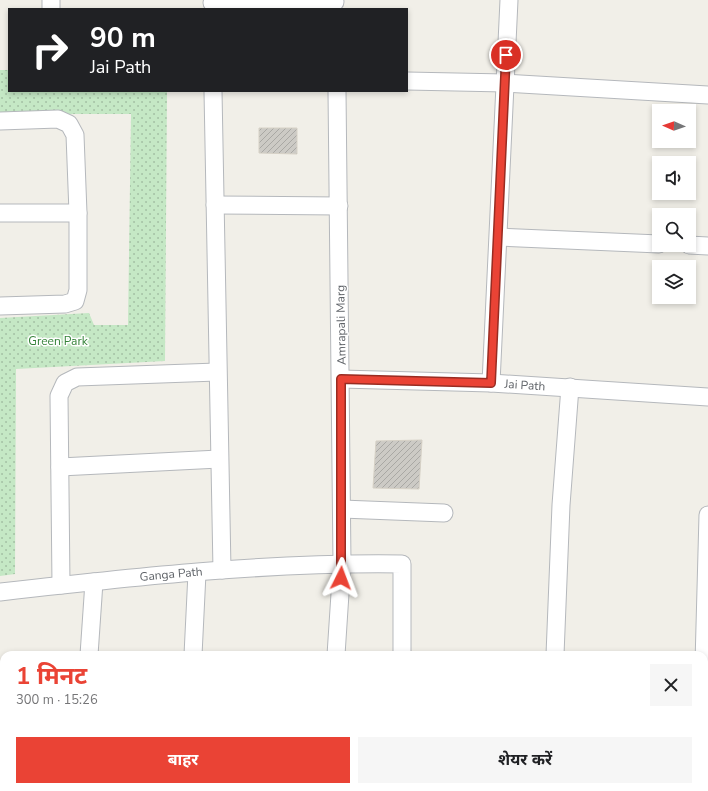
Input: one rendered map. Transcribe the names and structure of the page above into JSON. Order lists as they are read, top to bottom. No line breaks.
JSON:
{"streets":{"street":["Amrapali Marg","Jai Path","Ganga Path"]},"crossings":[["Amrapali Marg","Jai Path"],["Amrapali Marg","Ganga Path"]],"parks":["Green Park"],"north":"left","page":{"turn":["90 m","Jai Path"],"heading":["1 मिनट","300 m · 15:26"],"buttons":["बाहर","शेयर करें"]}}
